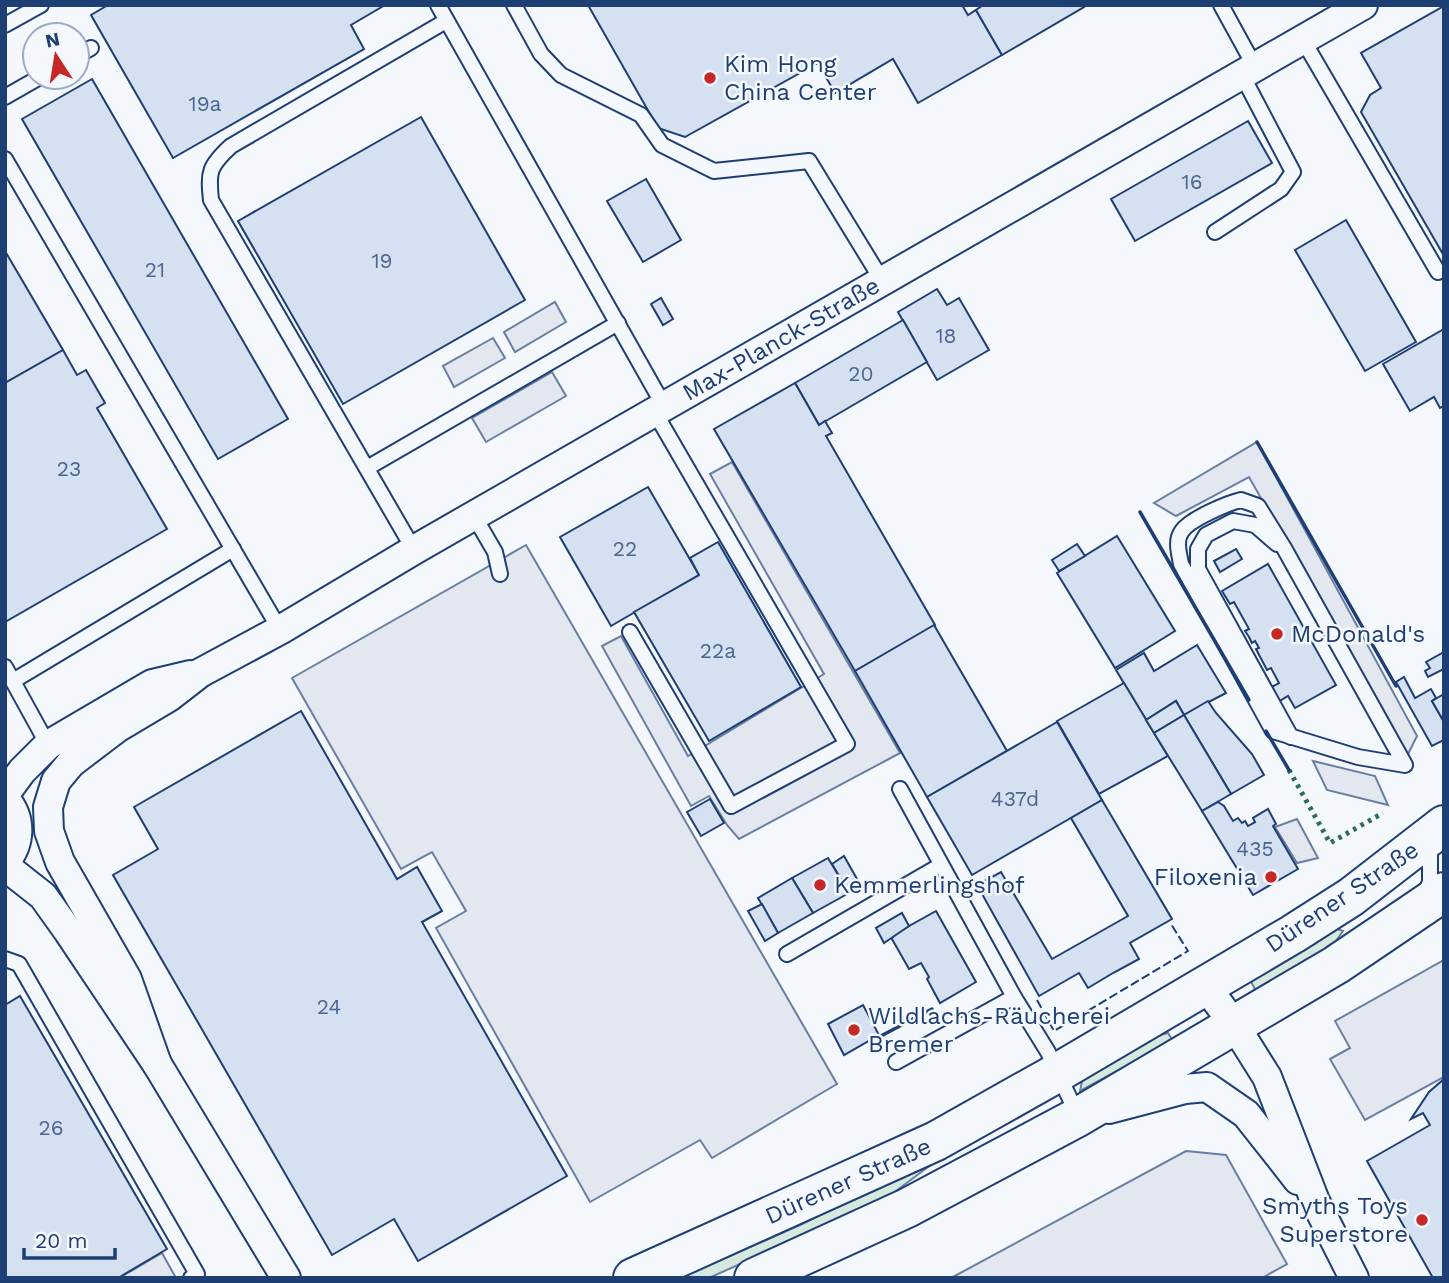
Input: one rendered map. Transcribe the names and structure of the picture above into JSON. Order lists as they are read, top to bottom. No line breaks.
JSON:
{"streets":{"main road":["Dürener Straße"],"street":["Max-Planck-Straße"]},"places":["Kim Hong China Center","McDonald's","Filoxenia","Kemmerlingshof","Wildlachs-Räucherei Bremer","Smyths Toys Superstore"],"house_numbers":["19a","16","19","21","18","20","23","22","22a","437d","435","24","26"],"scale_bar":"20 m","north":"top"}
